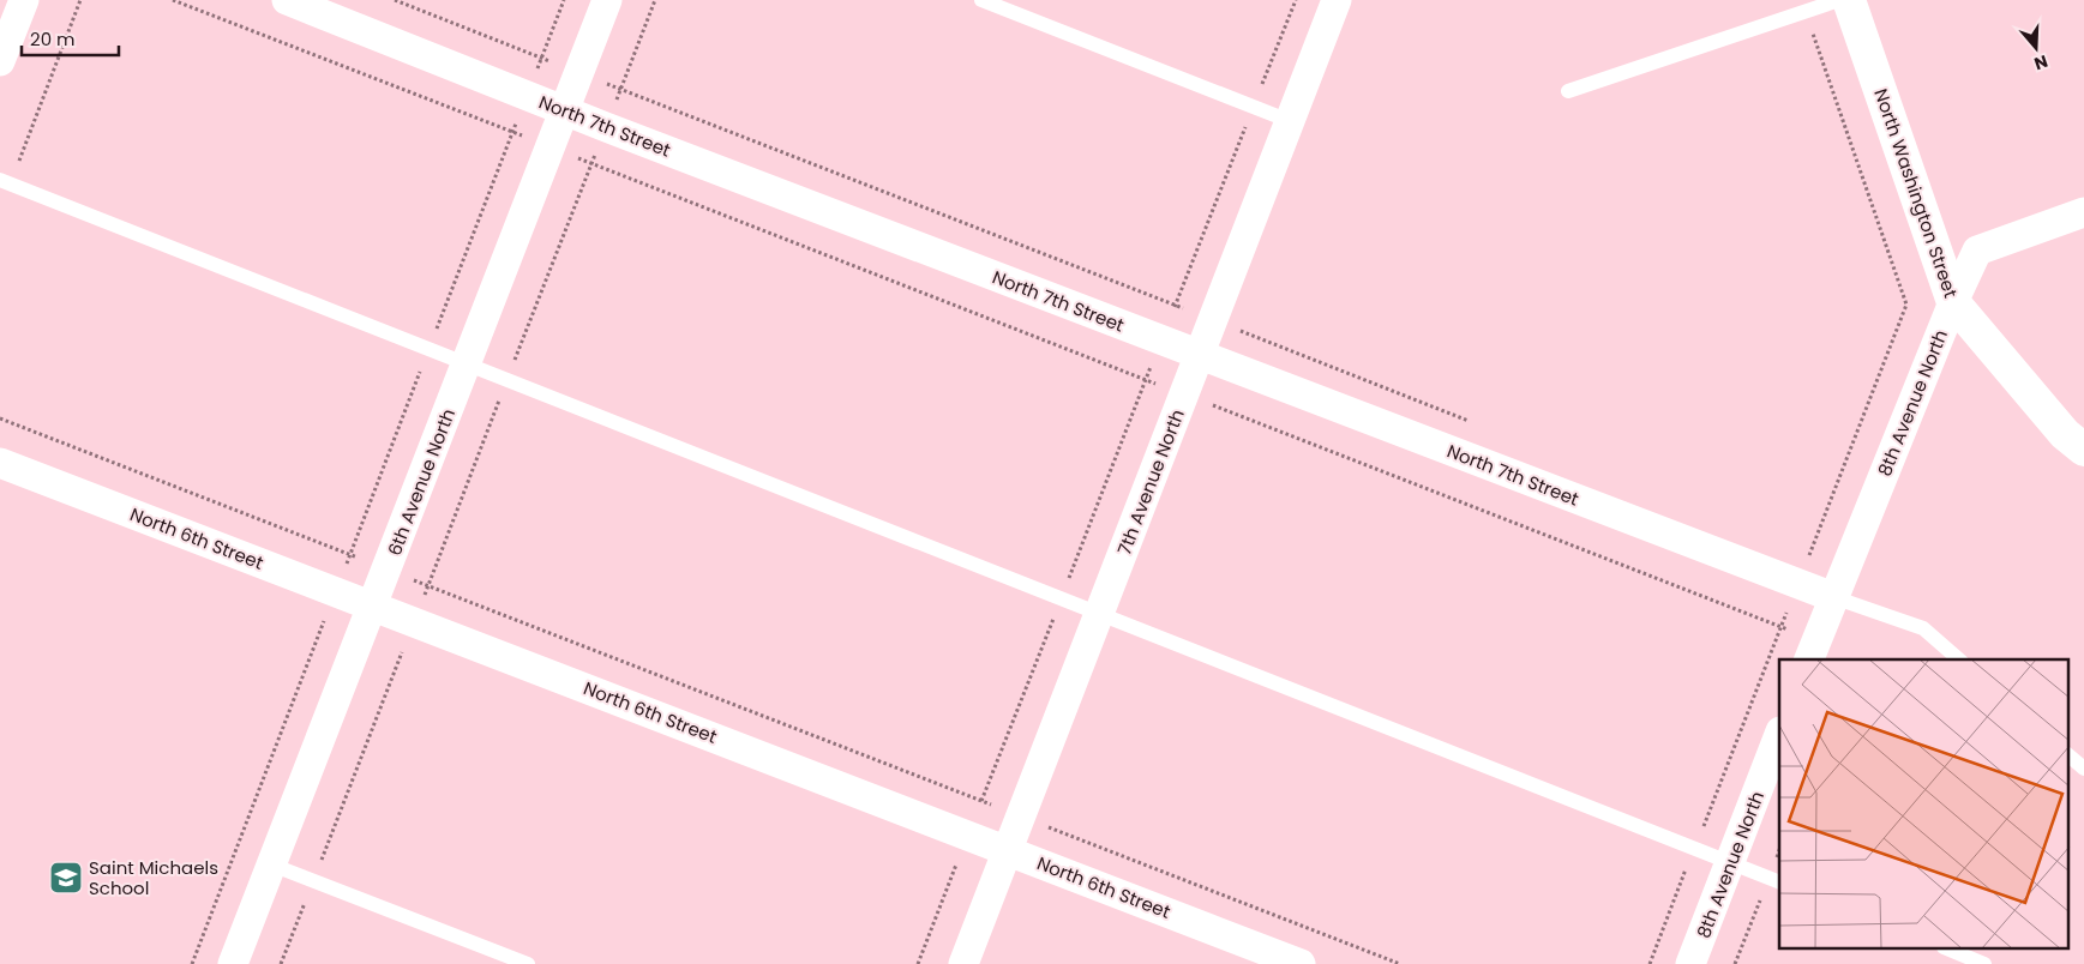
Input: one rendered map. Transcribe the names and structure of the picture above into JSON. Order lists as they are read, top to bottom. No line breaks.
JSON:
{"streets":{"main road":["North Washington Street"],"street":["North 7th Street","8th Avenue North","6th Avenue North","7th Avenue North","North 6th Street"]},"crossings":[["North 7th Street","8th Avenue North"],["North 7th Street","6th Avenue North"],["North 7th Street","7th Avenue North"],["North Washington Street","8th Avenue North"],["6th Avenue North","North 6th Street"],["7th Avenue North","North 6th Street"]],"places":{"school or university":["Saint Michaels School"]},"scale_bar":"20 m","north":"bottom"}
